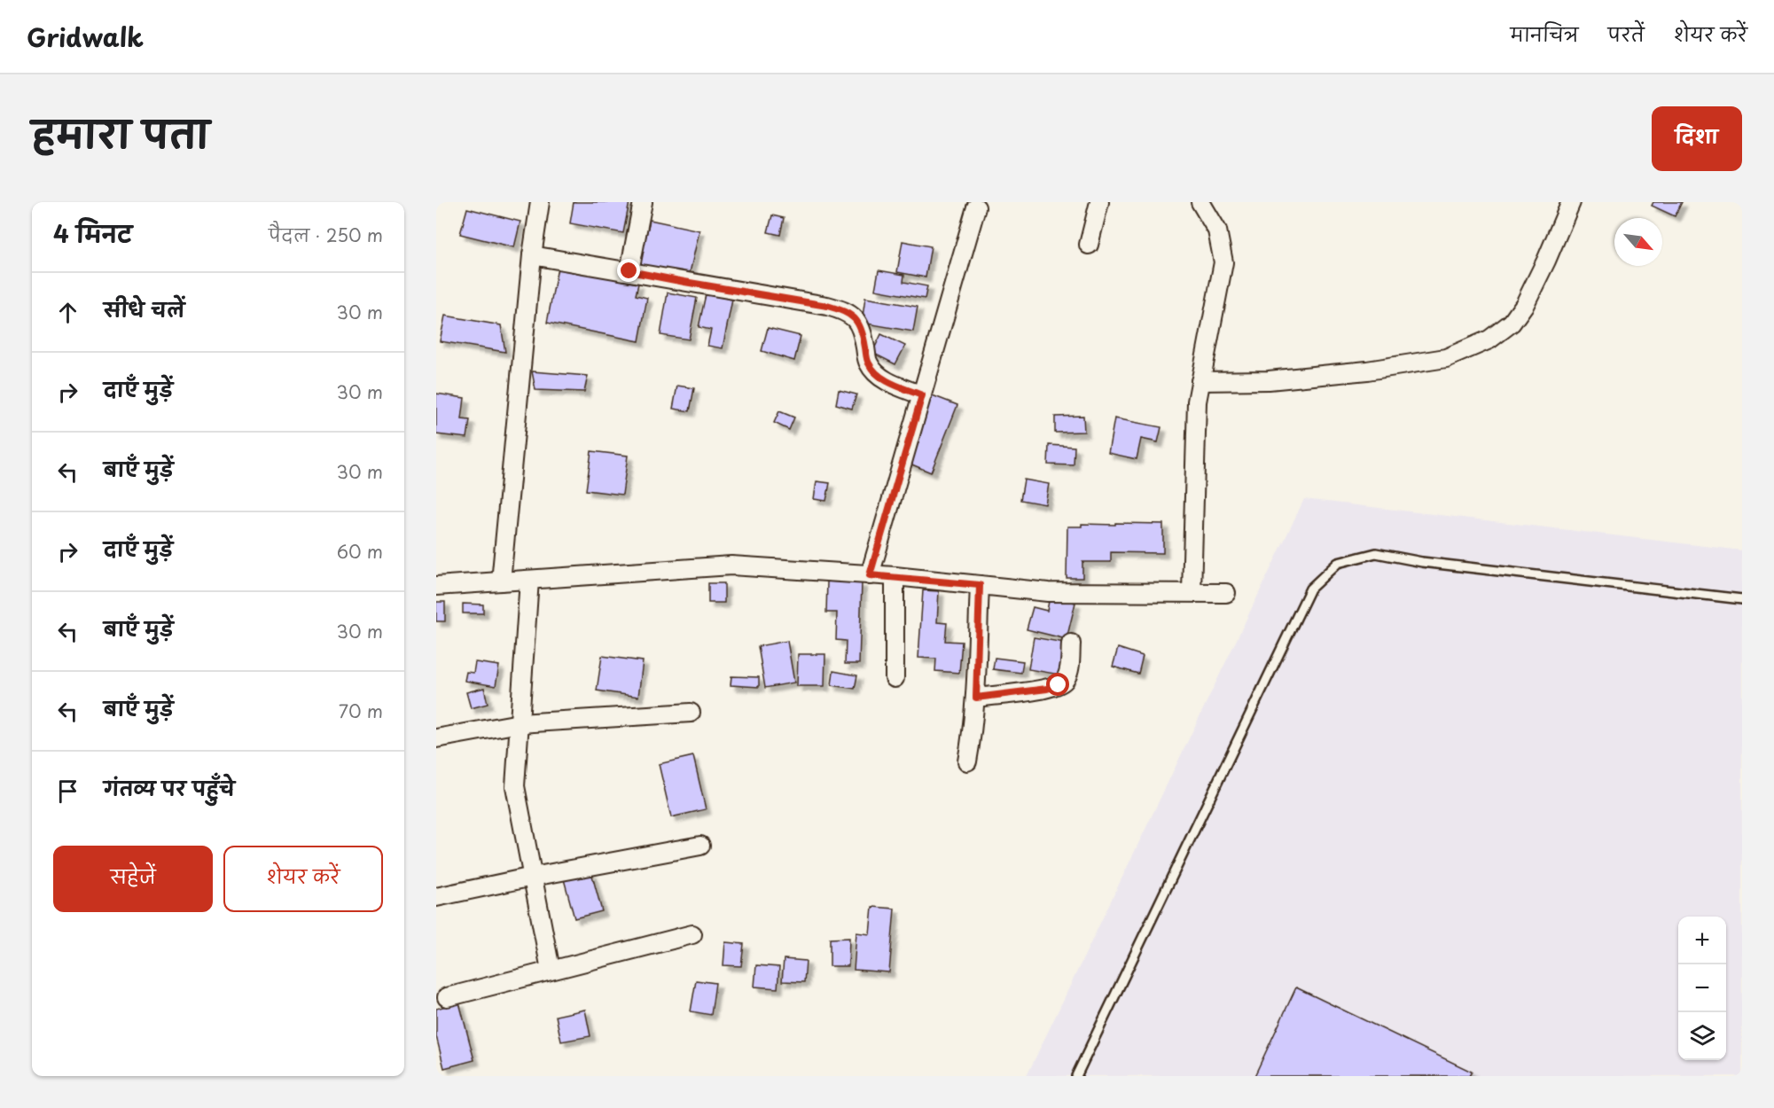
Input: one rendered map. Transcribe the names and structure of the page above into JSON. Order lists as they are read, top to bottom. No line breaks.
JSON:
{"north":"bottom right","page":{"header":"Gridwalk","nav":["मानचित्र","परतें","शेयर करें"],"title":"हमारा पता","buttons":["दिशा",["सहेजें","शेयर करें"]],"heading":["4 मिनट","पैदल · 250 m"],"list":[["सीधे चलें","30 m"],["दाएँ मुड़ें","30 m"],["बाएँ मुड़ें","30 m"],["दाएँ मुड़ें","60 m"],["बाएँ मुड़ें","30 m"],["बाएँ मुड़ें","70 m"],"गंतव्य पर पहुँचे"],"map_buttons":["+","−"]}}
